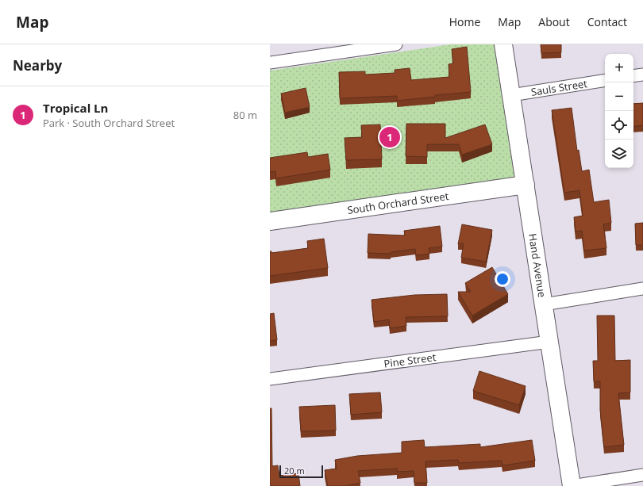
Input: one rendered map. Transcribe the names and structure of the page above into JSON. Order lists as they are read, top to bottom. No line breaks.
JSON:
{"streets":{"street":["Sauls Street","South Orchard Street","Hand Avenue","Pine Street"]},"crossings":[["Sauls Street","Hand Avenue"],["South Orchard Street","Hand Avenue"],["Hand Avenue","Pine Street"]],"scale_bar":"20 m","page":{"header":"Map","nav":["Home","Map","About","Contact"],"heading":"Nearby","map_buttons":["+","−"],"list":[{"mark":"1","name":"Tropical Ln","note":"Park · South Orchard Street","value":"80 m"}],"pins":"1","scale":"20 m"}}
